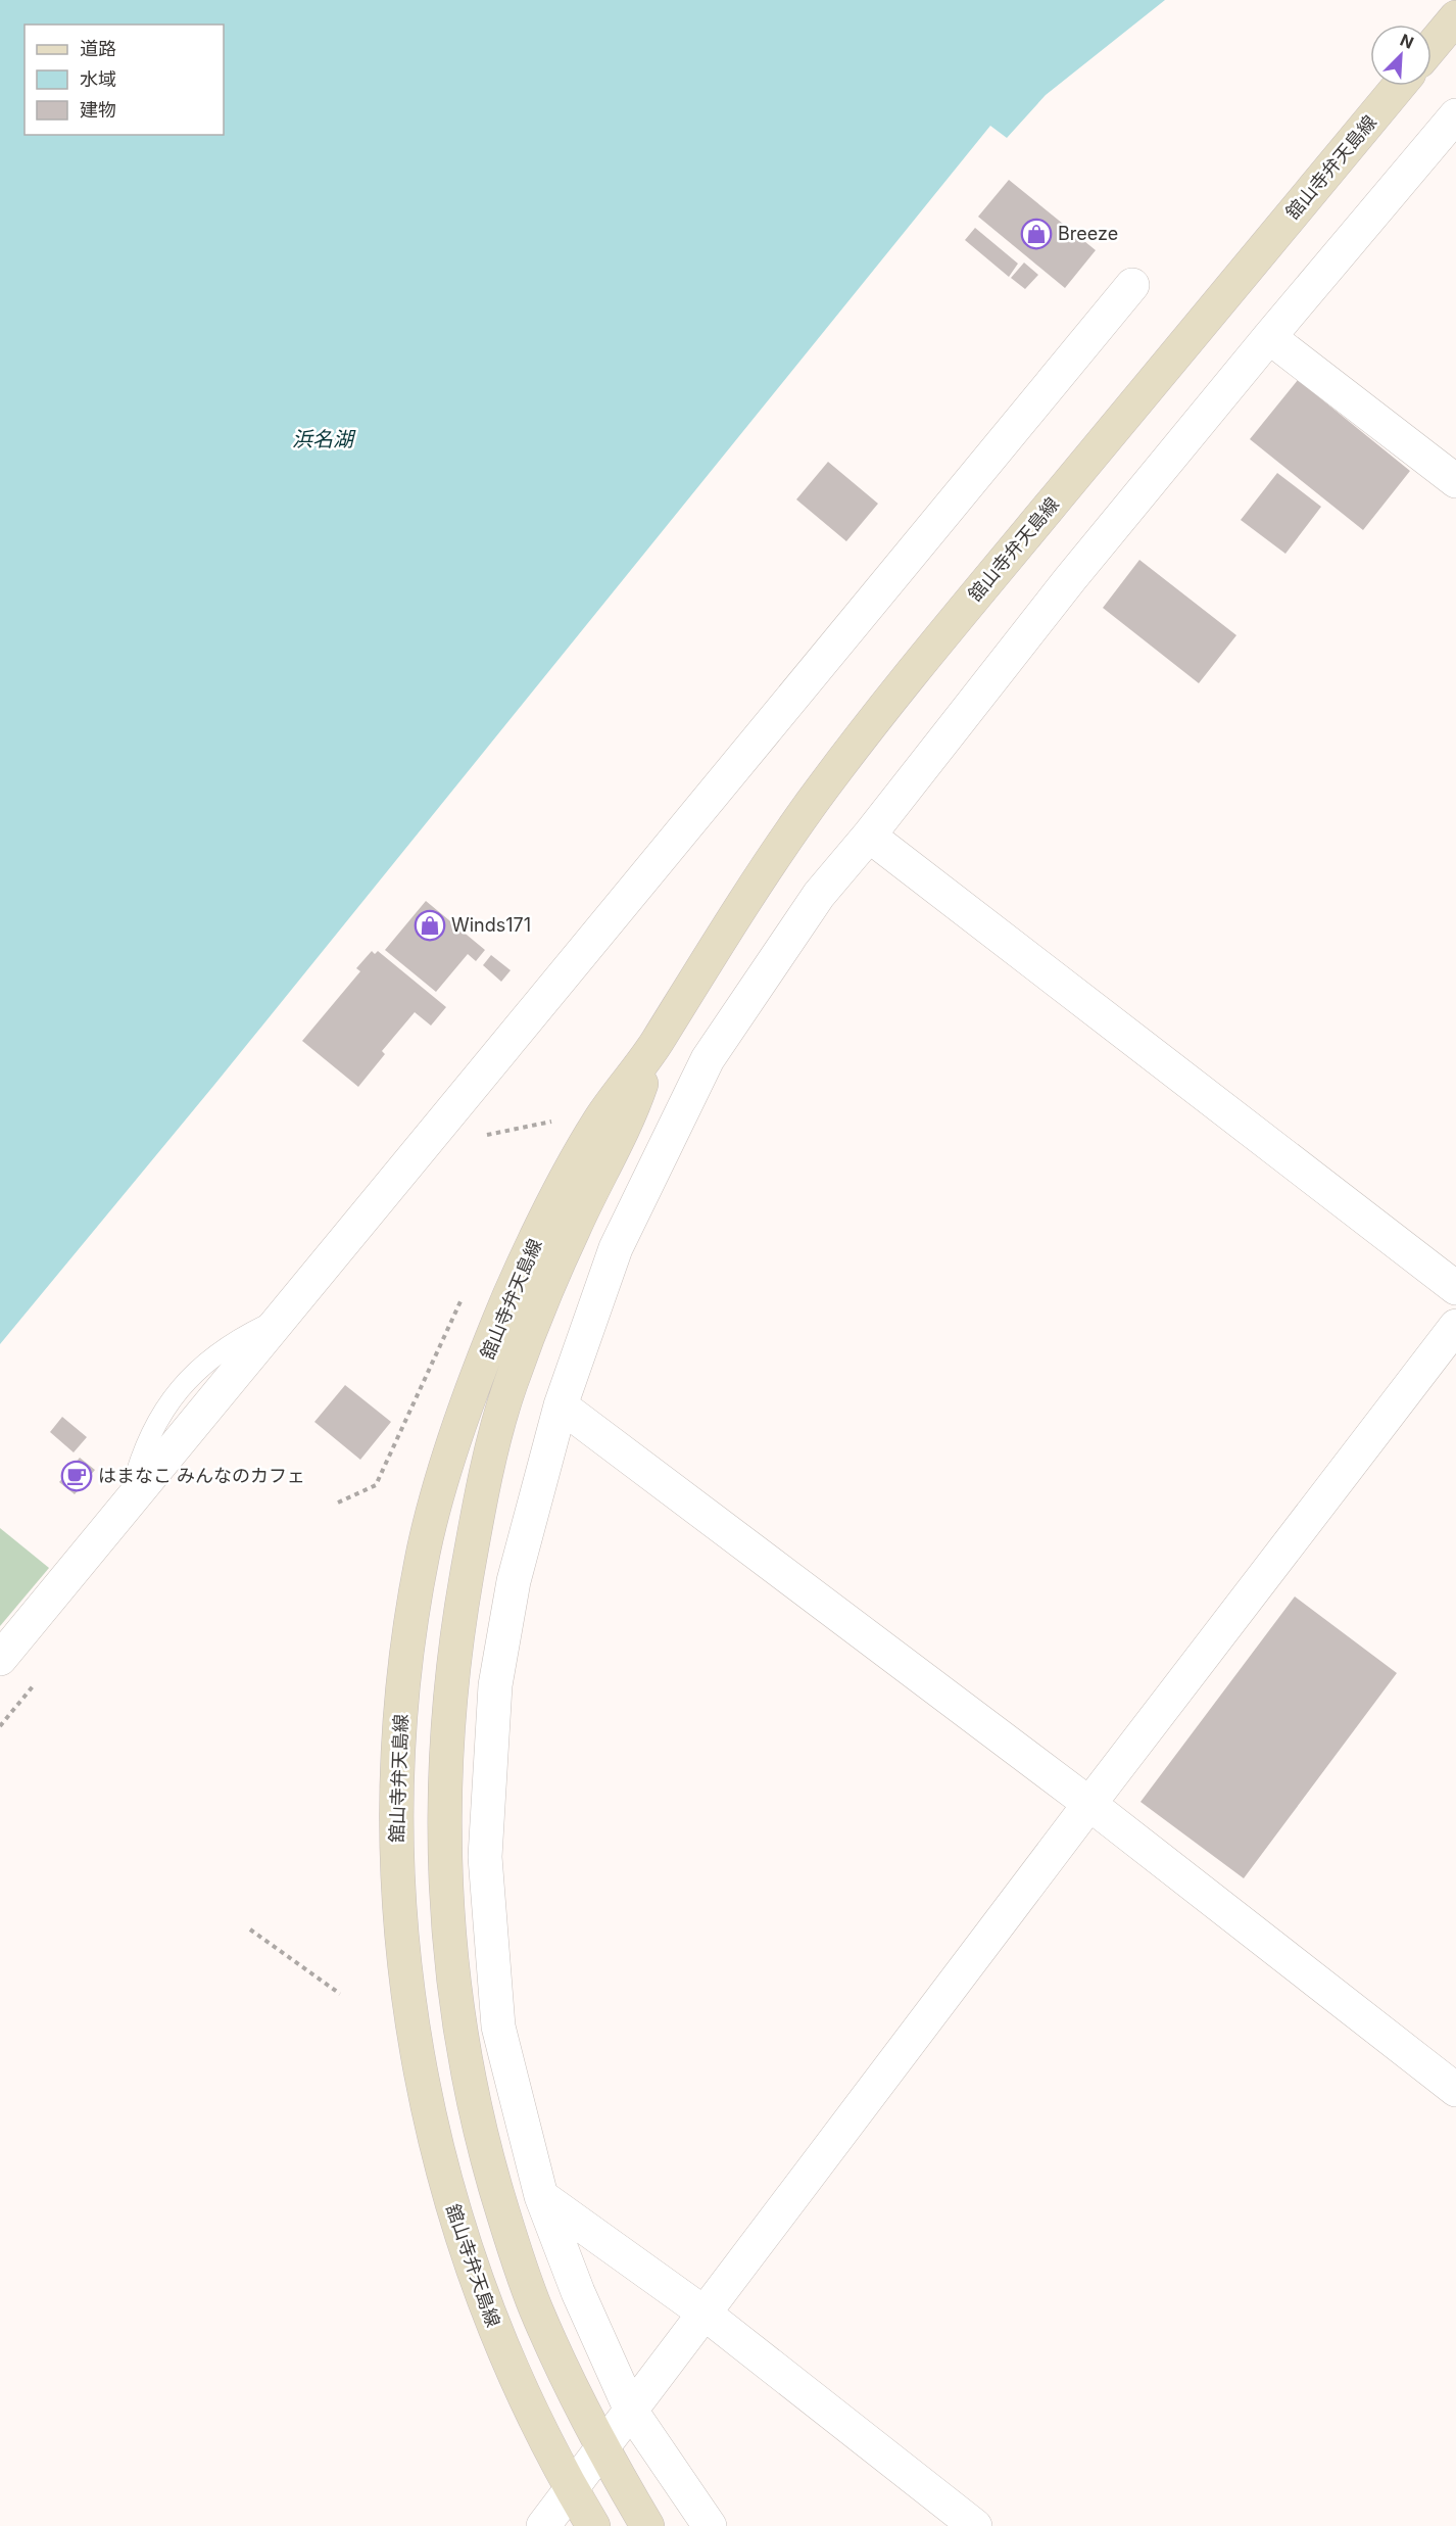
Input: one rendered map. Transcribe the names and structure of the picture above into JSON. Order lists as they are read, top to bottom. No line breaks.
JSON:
{"streets":{"main road":["舘山寺弁天島線"]},"water":["浜名湖"],"places":{"shop":["Breeze","Winds171"],"cafe":["はまなこ みんなのカフェ"]},"legend":["道路","水域","建物"],"north":"top right"}
